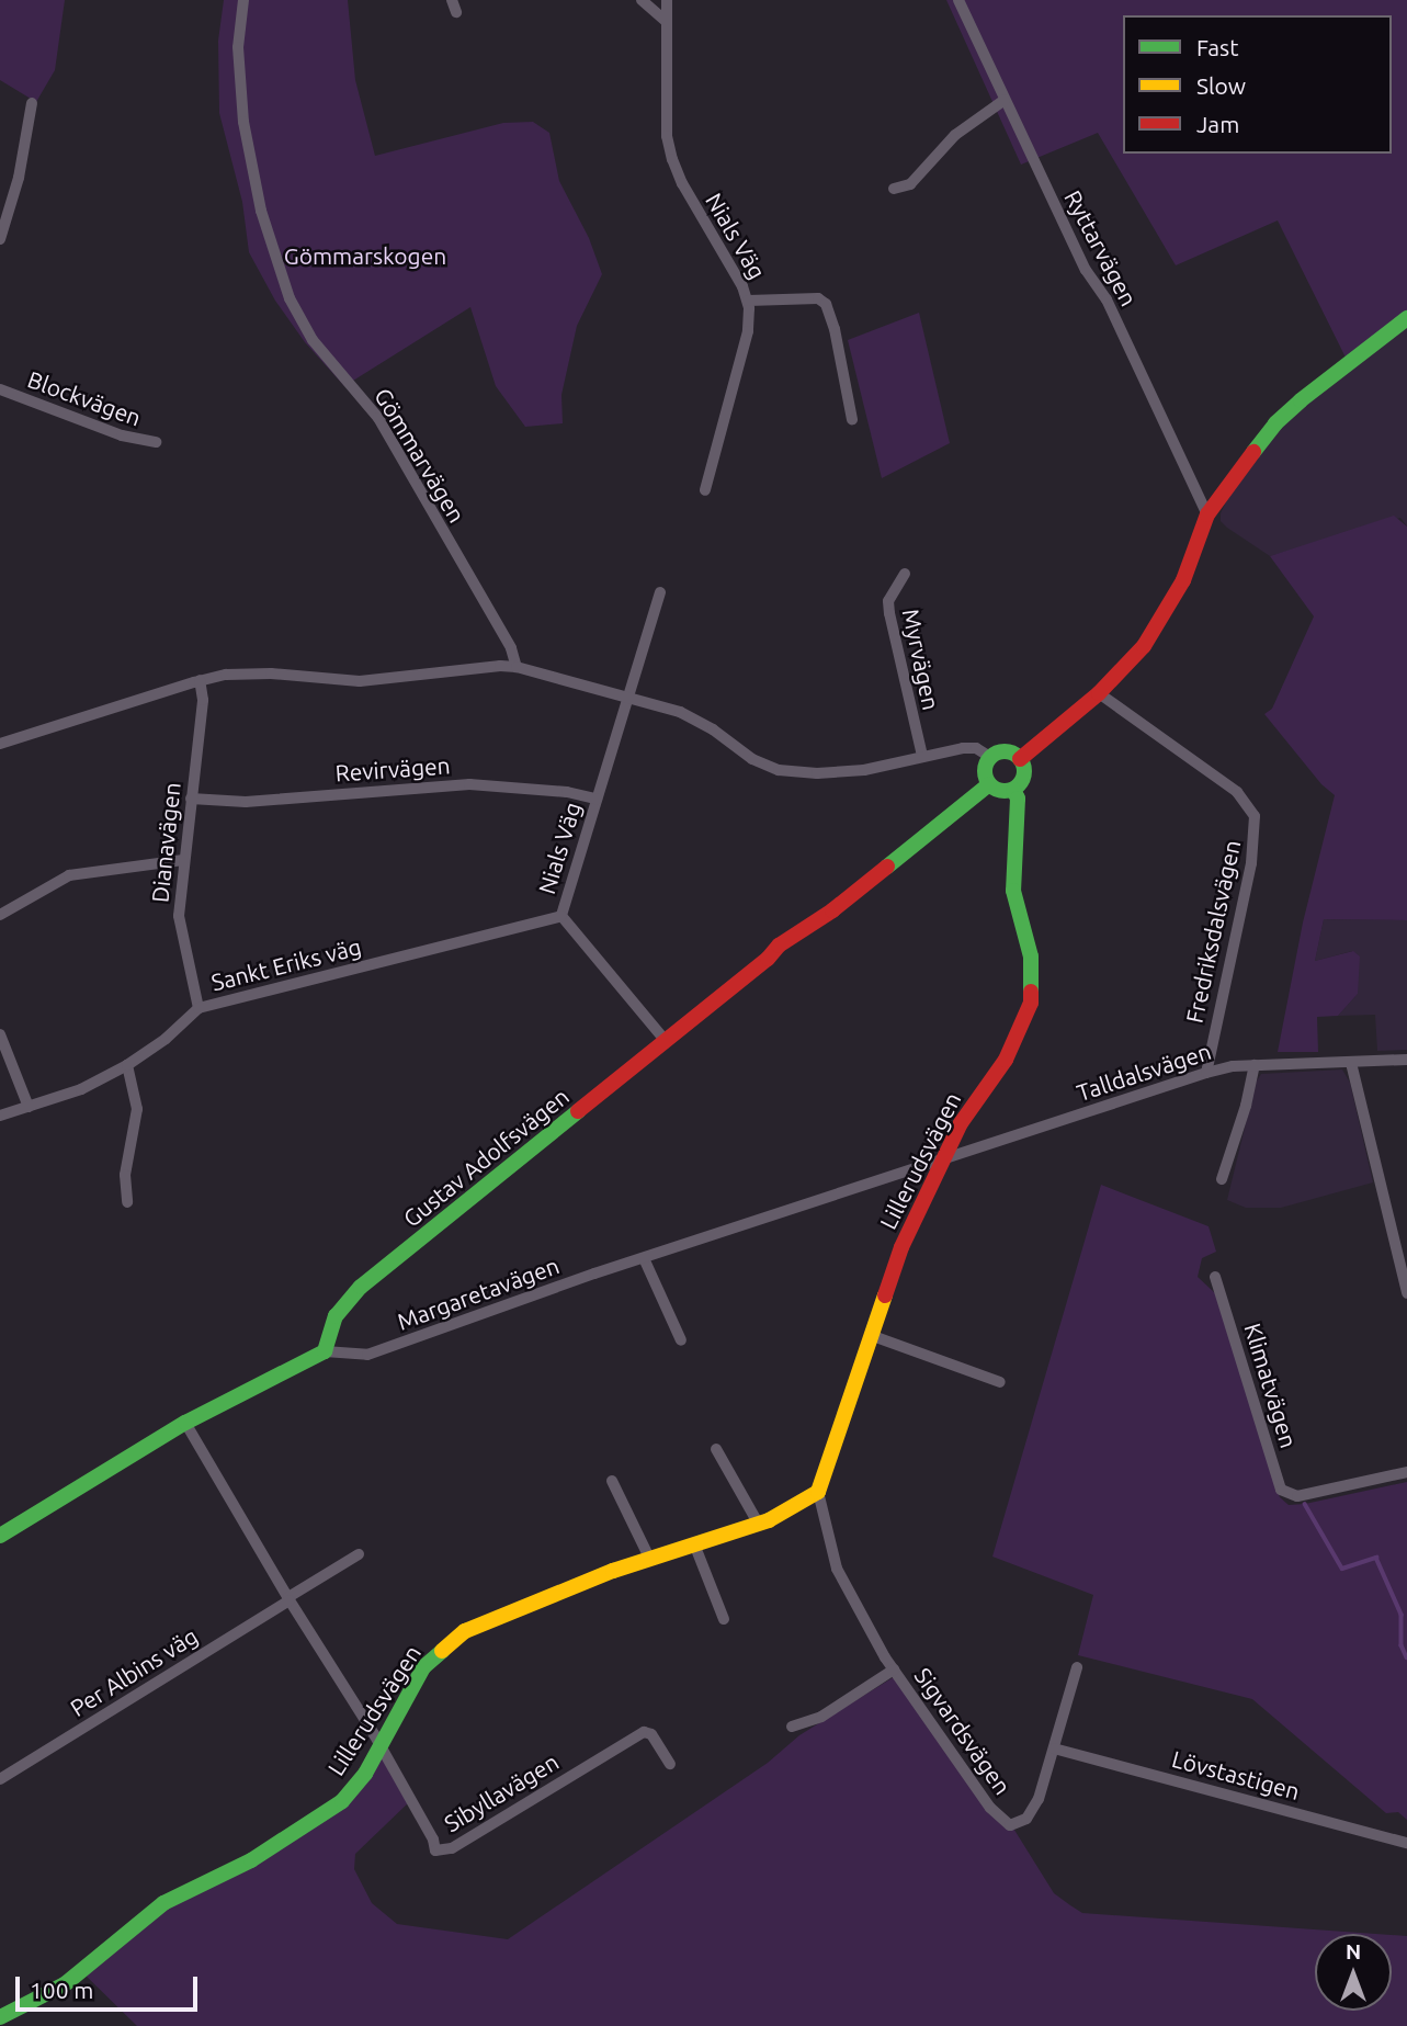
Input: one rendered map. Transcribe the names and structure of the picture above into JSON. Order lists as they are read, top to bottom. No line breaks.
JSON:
{"streets":{"street":["Nials Väg","Ryttarvägen","Blockvägen","Gömmarvägen","Myrvägen","Revirvägen","Dianavägen","Fredriksdalsvägen","Sankt Eriks väg","Talldalsvägen","Gustav Adolfsvägen","Lillerudsvägen","Margaretavägen","Klimatvägen","Per Albins väg","Sigvardsvägen","Lövstastigen","Sibyllavägen"]},"crossings":[["Nials Väg","Revirvägen"],["Nials Väg","Sankt Eriks väg"],["Nials Väg","Gustav Adolfsvägen"],["Revirvägen","Dianavägen"],["Dianavägen","Sankt Eriks väg"],["Fredriksdalsvägen","Talldalsvägen"],["Talldalsvägen","Lillerudsvägen"],["Talldalsvägen","Margaretavägen"],["Gustav Adolfsvägen","Lillerudsvägen"],["Gustav Adolfsvägen","Margaretavägen"],["Lillerudsvägen","Margaretavägen"],["Lillerudsvägen","Sigvardsvägen"],["Lillerudsvägen","Sibyllavägen"],["Per Albins väg","Sibyllavägen"],["Sigvardsvägen","Lövstastigen"]],"parks":["Gömmarskogen"],"legend":["Fast","Slow","Jam"],"scale_bar":"100 m","north":"top"}
